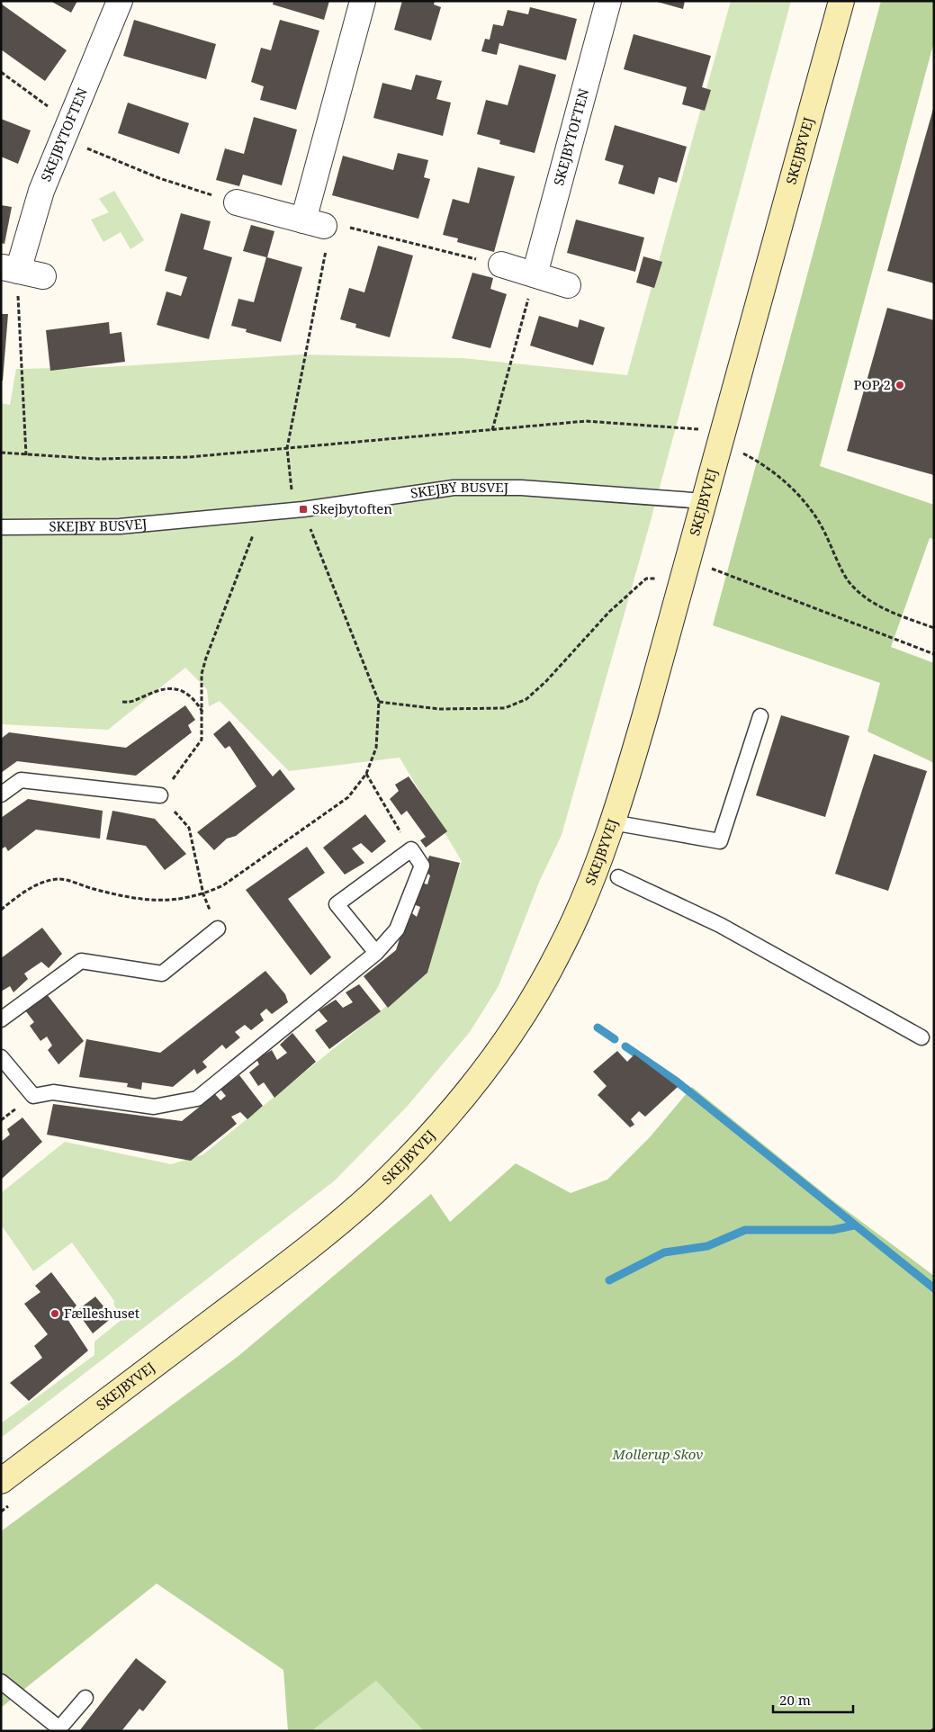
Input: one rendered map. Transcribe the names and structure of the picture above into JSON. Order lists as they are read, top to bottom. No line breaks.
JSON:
{"streets":{"street":["SKEJBYTOFTEN","SKEJBYVEJ"],"lane":["SKEJBY BUSVEJ"]},"crossings":[["SKEJBYVEJ","SKEJBY BUSVEJ"]],"parks":["Mollerup Skov"],"places":{"other":["POP 2","Fælleshuset"],"transit":["Skejbytoften"]},"scale_bar":"20 m"}
